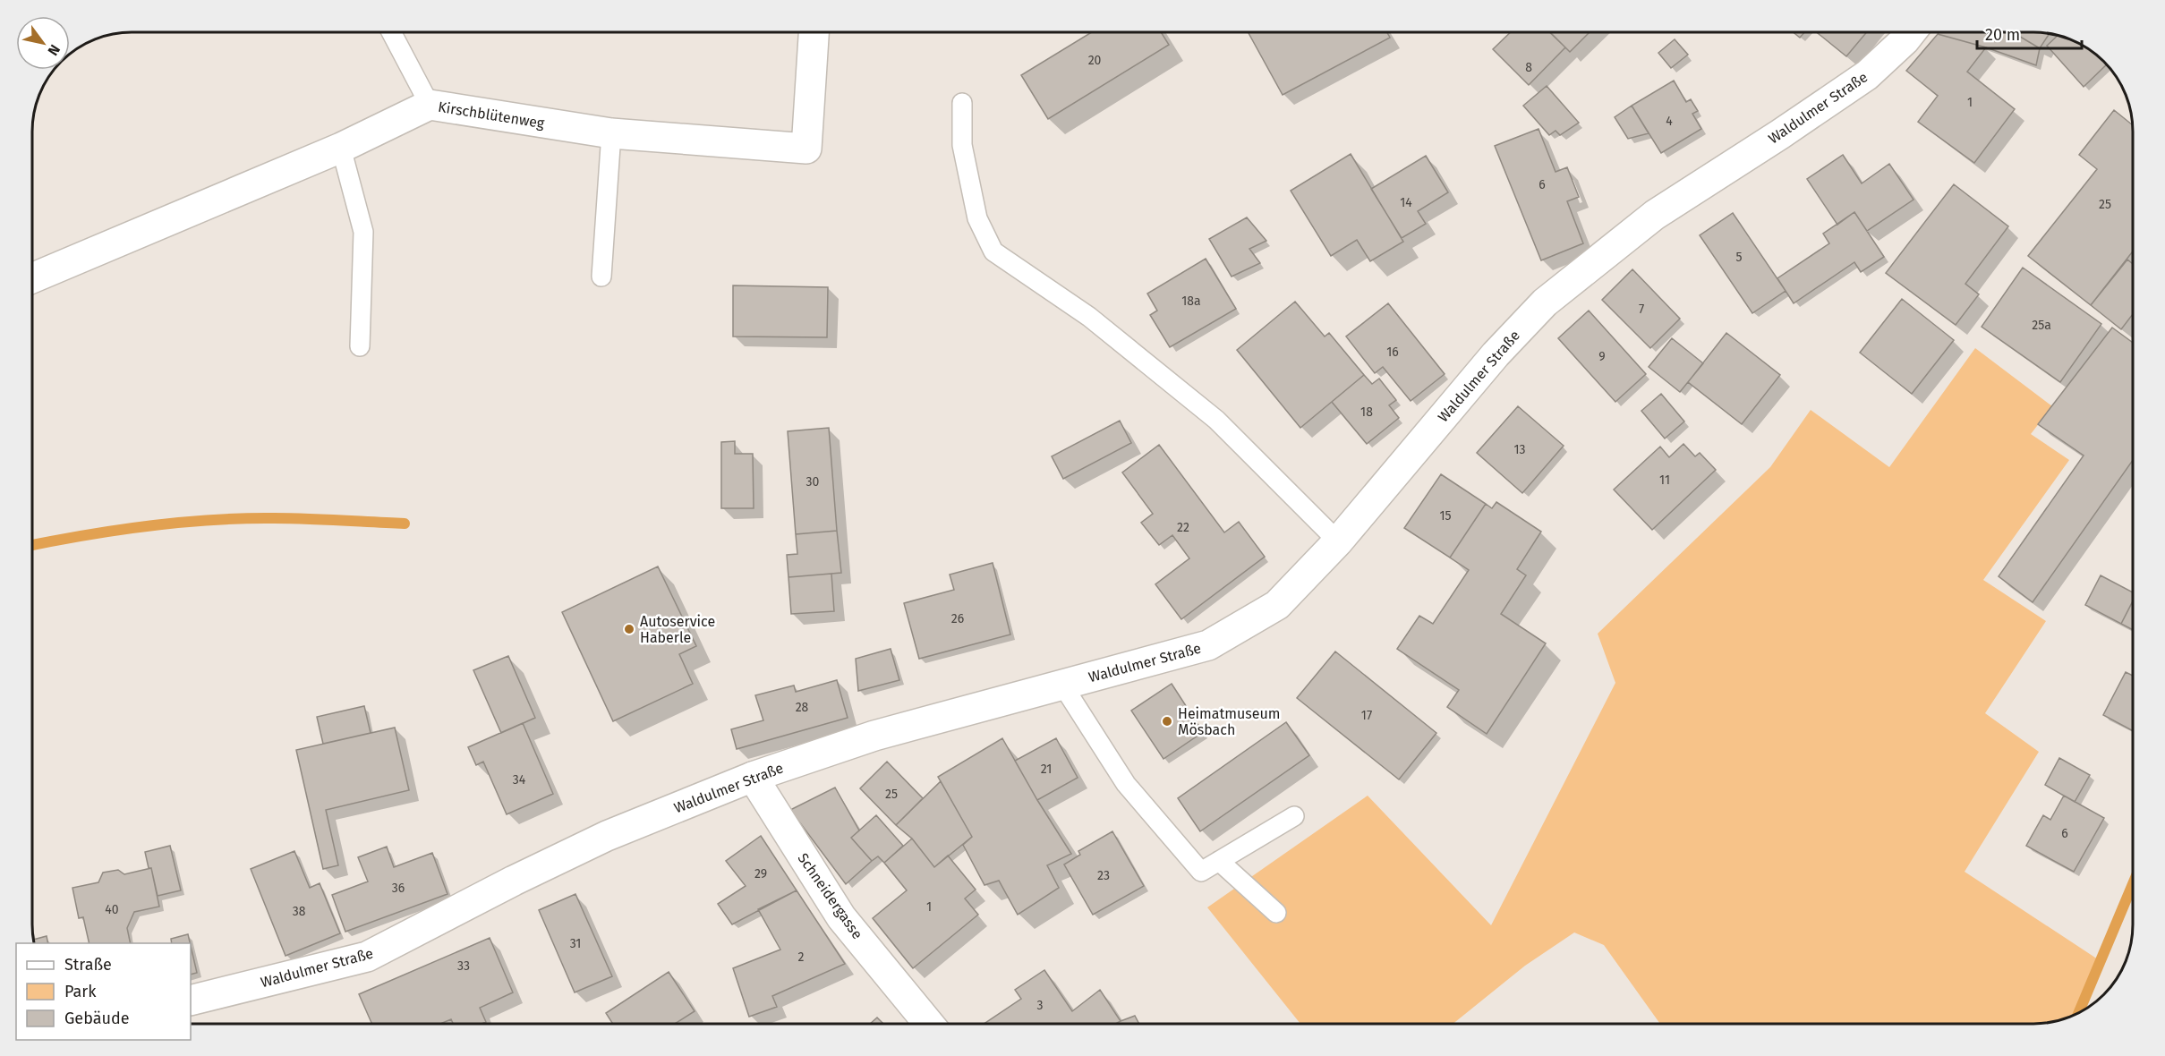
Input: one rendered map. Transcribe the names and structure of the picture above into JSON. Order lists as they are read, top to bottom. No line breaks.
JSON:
{"streets":{"street":["Waldulmer Straße","Kirschblütenweg","Schneidergasse"]},"crossings":[["Waldulmer Straße","Schneidergasse"]],"places":["Autoservice Haberle","Heimatmuseum Mösbach"],"house_numbers":["20","8","1","4","6","14","25","5","18a","7","25a","16","9","18","13","11","30","15","22","26","28","17","21","34","25","6","29","23","36","1","40","38","31","2","33","3"],"legend":["Straße","Park","Gebäude"],"scale_bar":"20 m","north":"bottom right"}
